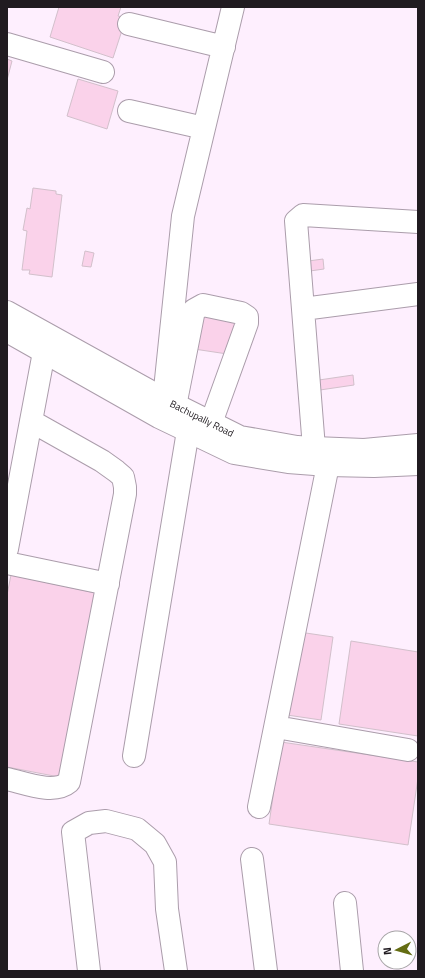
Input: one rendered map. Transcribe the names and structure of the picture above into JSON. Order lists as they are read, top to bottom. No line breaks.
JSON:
{"streets":{"street":["Bachupally Road"]},"north":"left"}
